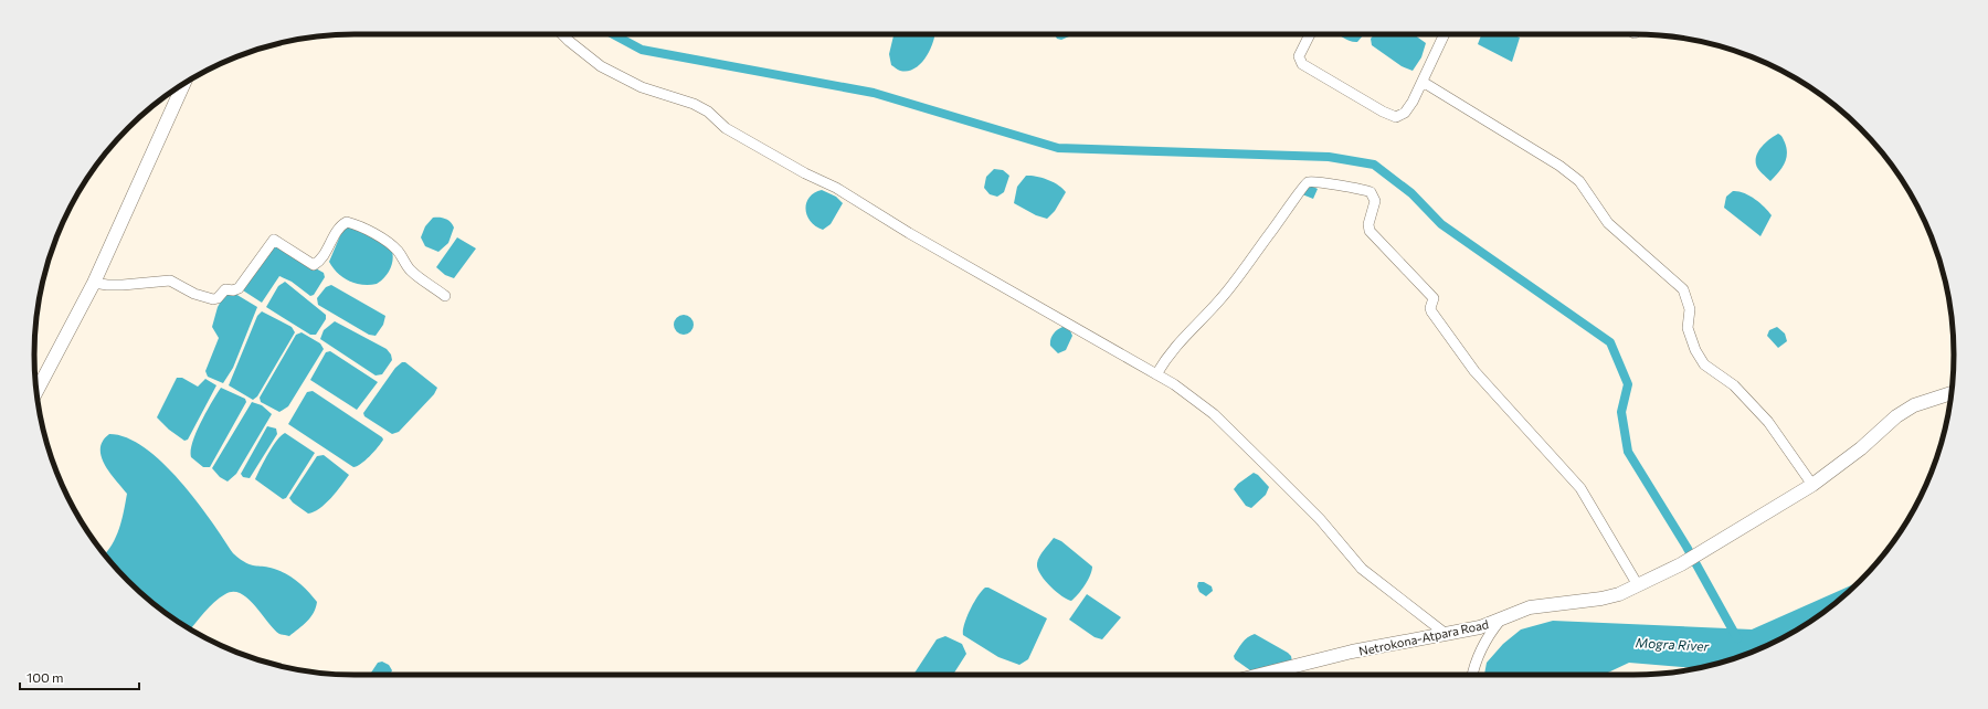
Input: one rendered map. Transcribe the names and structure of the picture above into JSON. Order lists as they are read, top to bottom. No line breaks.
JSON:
{"streets":{"street":["Netrokona-Atpara Road"]},"water":["Mogra River"],"scale_bar":"100 m"}
